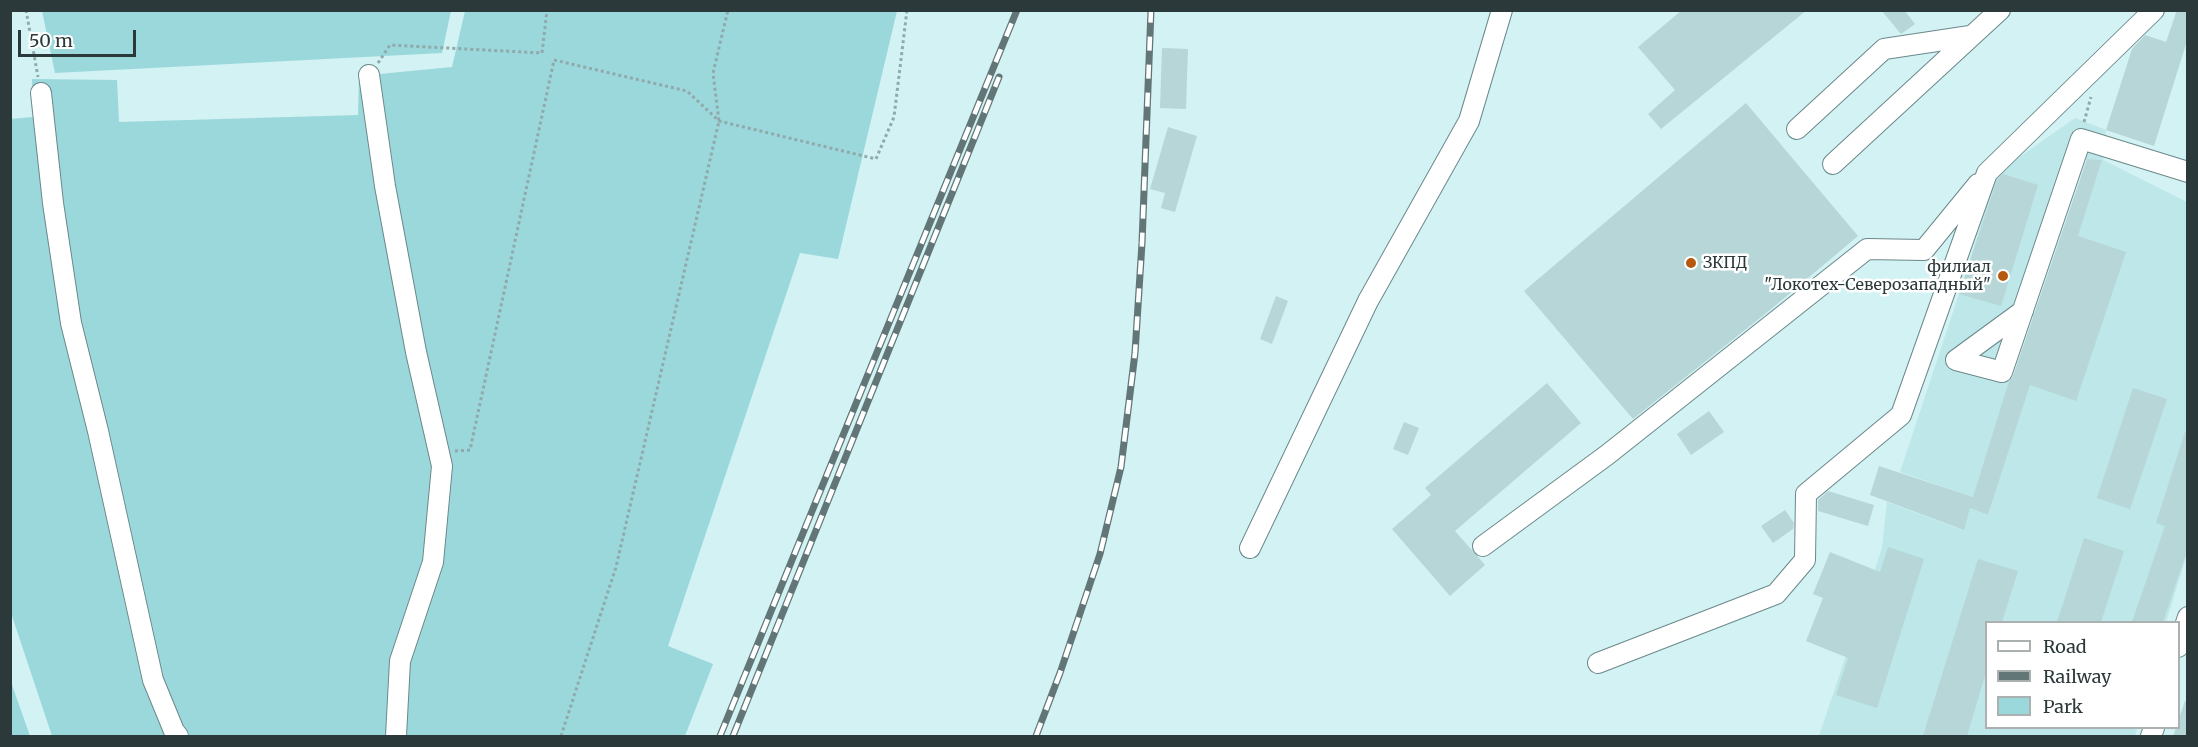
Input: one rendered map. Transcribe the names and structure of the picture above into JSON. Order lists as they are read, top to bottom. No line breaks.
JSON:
{"places":["ЗКПД","филиал \"Локотех-Северозападный\""],"legend":["Road","Railway","Park"],"scale_bar":"50 m"}
